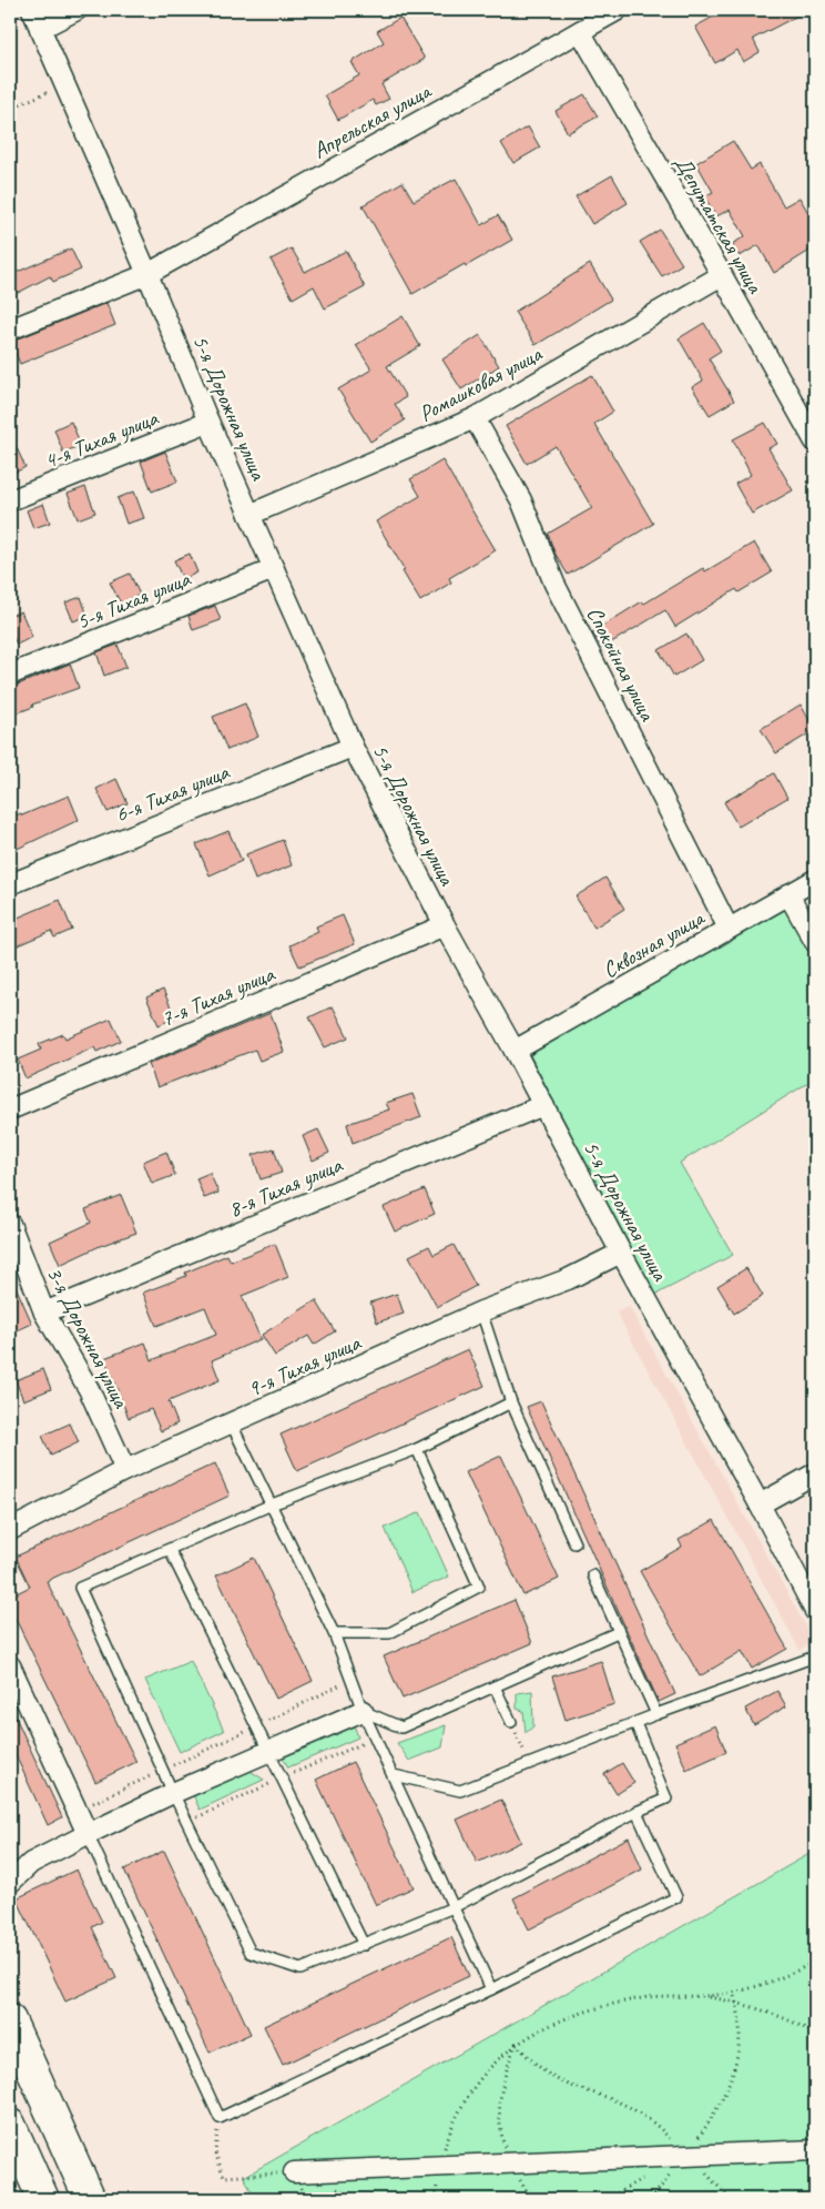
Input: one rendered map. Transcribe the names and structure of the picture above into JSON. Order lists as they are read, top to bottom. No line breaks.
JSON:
{"streets":{"street":["Апрельская улица","Депутатская улица","Ромашковая улица","5-я Дорожная улица","4-я Тихая улица","5-я Тихая улица","Спокойная улица","6-я Тихая улица","Сквозная улица","7-я Тихая улица","8-я Тихая улица","3-я Дорожная улица","9-я Тихая улица"]},"crossings":[["Апрельская улица","Депутатская улица"],["Апрельская улица","5-я Дорожная улица"],["Депутатская улица","Ромашковая улица"],["Ромашковая улица","5-я Дорожная улица"],["Ромашковая улица","Спокойная улица"],["5-я Дорожная улица","4-я Тихая улица"],["5-я Дорожная улица","5-я Тихая улица"],["5-я Дорожная улица","6-я Тихая улица"],["5-я Дорожная улица","Сквозная улица"],["5-я Дорожная улица","7-я Тихая улица"],["5-я Дорожная улица","8-я Тихая улица"],["5-я Дорожная улица","9-я Тихая улица"],["Спокойная улица","Сквозная улица"],["8-я Тихая улица","3-я Дорожная улица"],["3-я Дорожная улица","9-я Тихая улица"]]}
